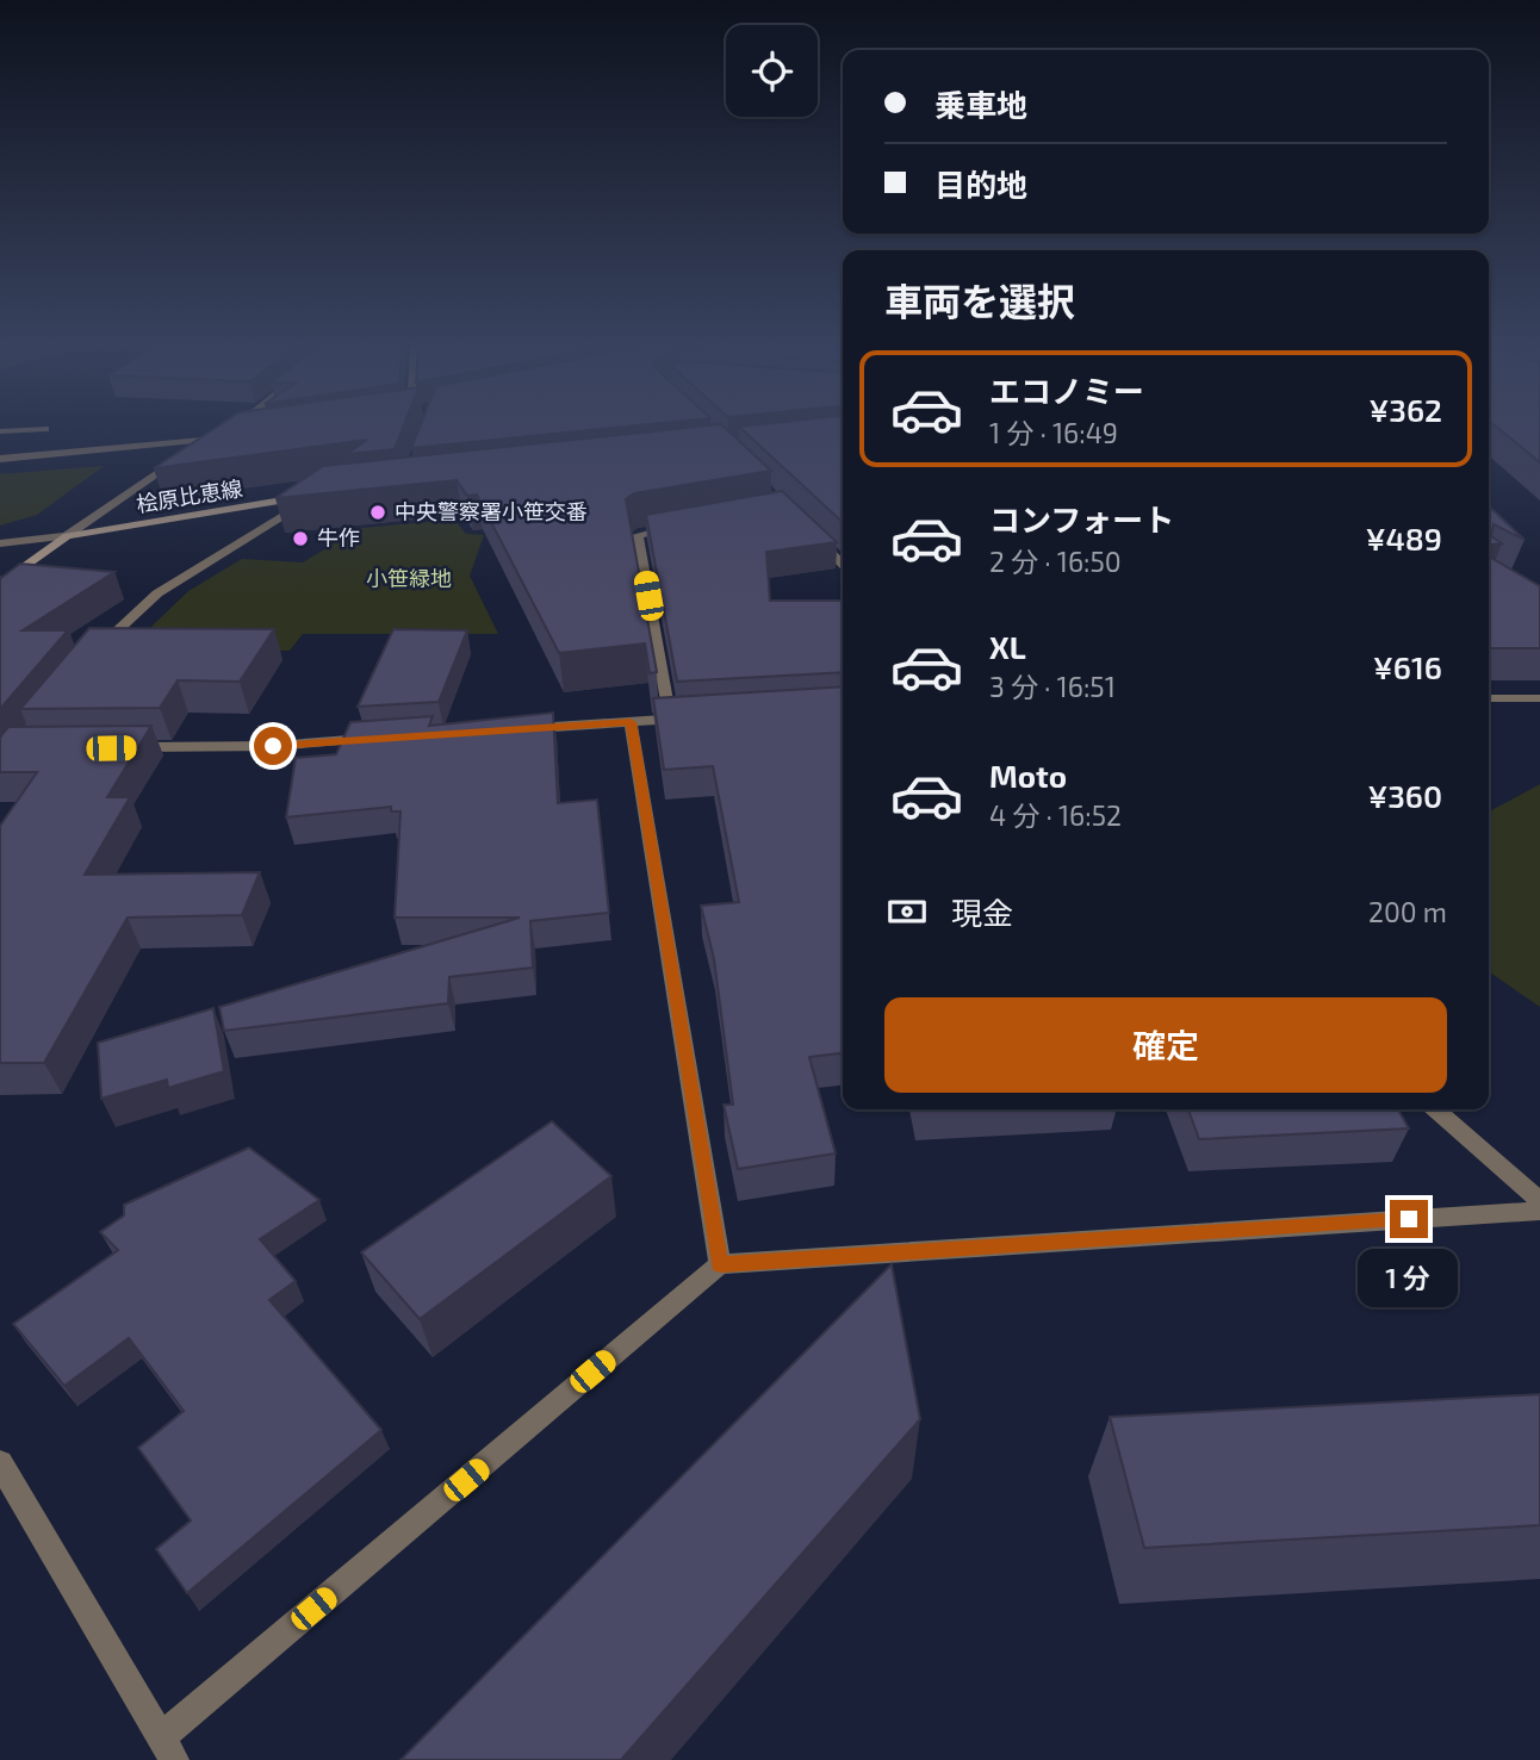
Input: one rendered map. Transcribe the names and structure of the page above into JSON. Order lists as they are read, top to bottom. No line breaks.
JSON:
{"streets":{"main road":["桧原比恵線"]},"parks":["小笹緑地"],"places":["中央警察署小笹交番","牛作"],"page":{"banner":["乗車地","目的地"],"heading":"車両を選択","list":[{"name":"エコノミー","note":"1 分 · 16:49","value":"¥362"},{"name":"コンフォート","note":"2 分 · 16:50","value":"¥489"},{"name":"XL","note":"3 分 · 16:51","value":"¥616"},{"name":"Moto","note":"4 分 · 16:52","value":"¥360"}],"pay":["現金","200 m"],"buttons":"確定","bubble":"1 分"}}
